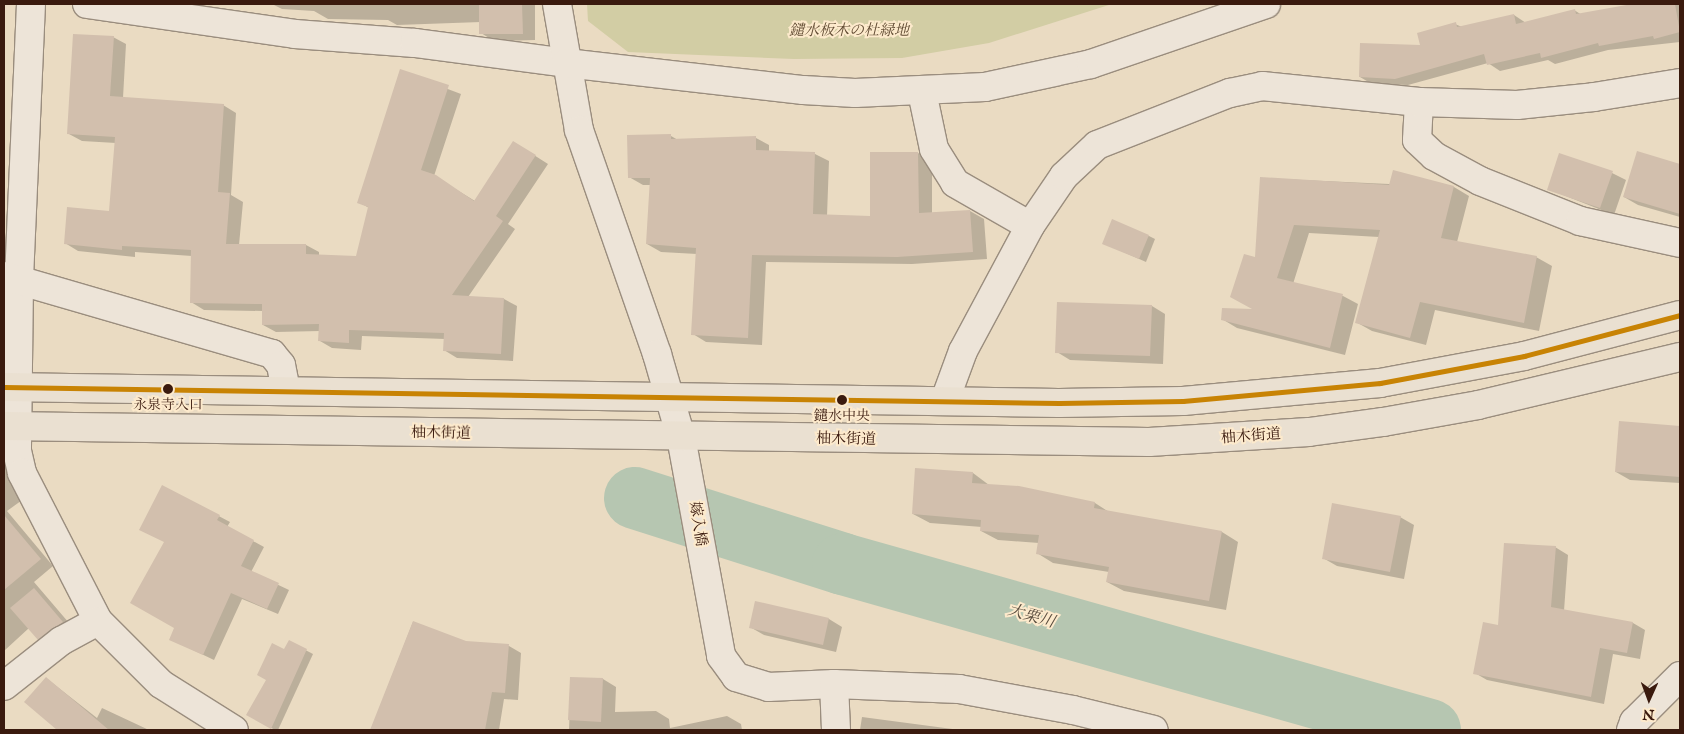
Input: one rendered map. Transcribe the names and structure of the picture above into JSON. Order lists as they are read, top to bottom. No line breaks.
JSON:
{"streets":{"main road":["柚木街道"],"street":["嫁入橋"]},"crossings":[["柚木街道","嫁入橋"]],"water":["大栗川"],"parks":["鑓水板木の杜緑地"],"places":["永泉寺入口","鑓水中央"],"north":"bottom"}
